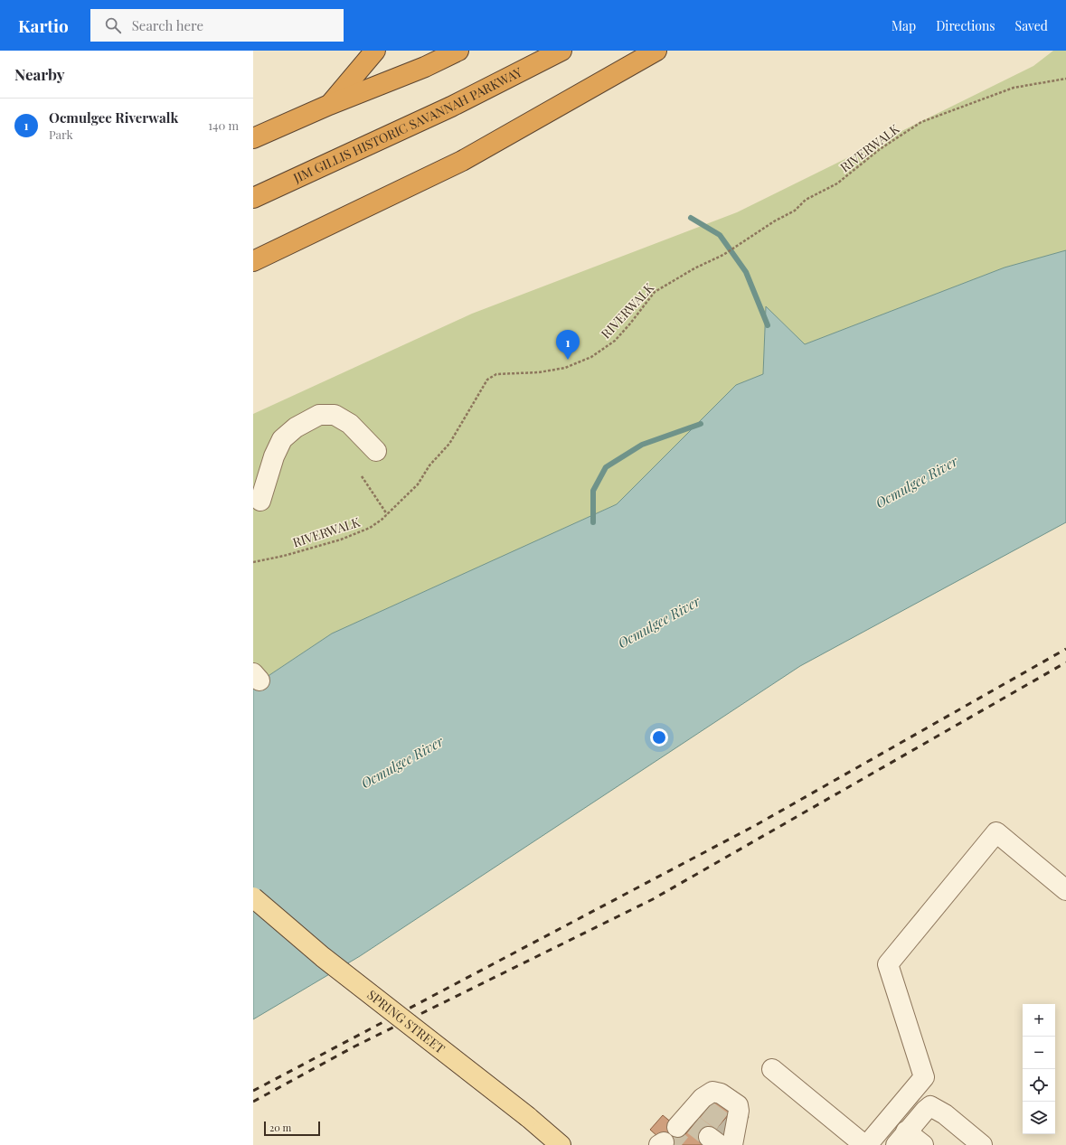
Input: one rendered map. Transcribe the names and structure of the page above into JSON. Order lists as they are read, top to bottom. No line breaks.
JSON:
{"streets":{"highway":["JIM GILLIS HISTORIC SAVANNAH PARKWAY"],"main road":["SPRING STREET"],"path":["RIVERWALK"]},"water":["Ocmulgee River"],"scale_bar":"20 m","page":{"header":"Kartio","search":"Search here","nav":["Map","Directions","Saved"],"heading":"Nearby","list":[{"mark":"1","name":"Ocmulgee Riverwalk","note":"Park","value":"140 m"}],"pins":"1","map_buttons":["+","−"],"scale":"20 m"}}
